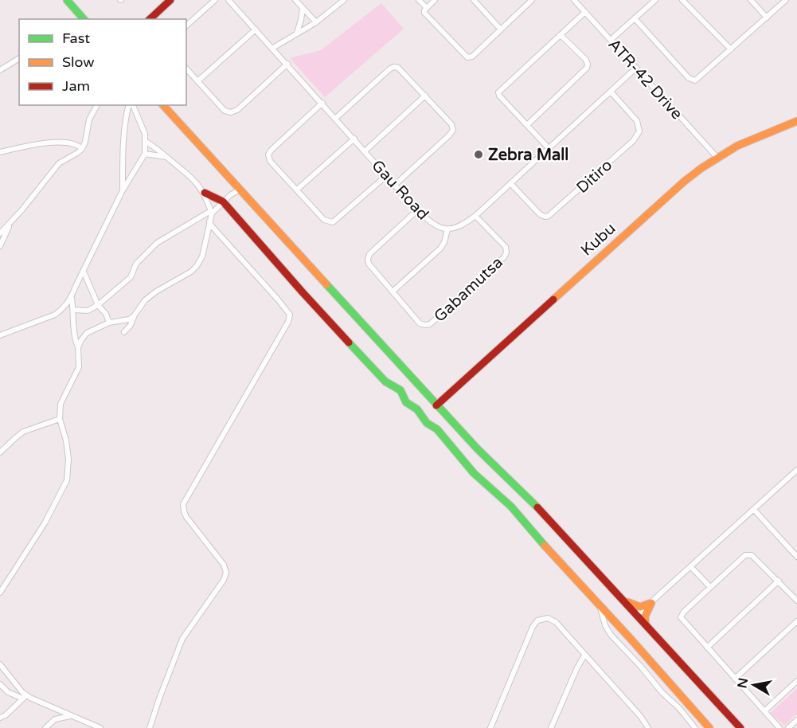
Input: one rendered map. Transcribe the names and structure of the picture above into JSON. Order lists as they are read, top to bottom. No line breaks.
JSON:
{"streets":{"main road":["Kubu"],"street":["ATR-42 Drive","Ditiro","Gau Road","Gabamutsa"]},"crossings":[["ATR-42 Drive","Kubu"],["Gau Road","Gabamutsa"]],"places":["Zebra Mall"],"legend":["Fast","Slow","Jam"],"north":"left"}
